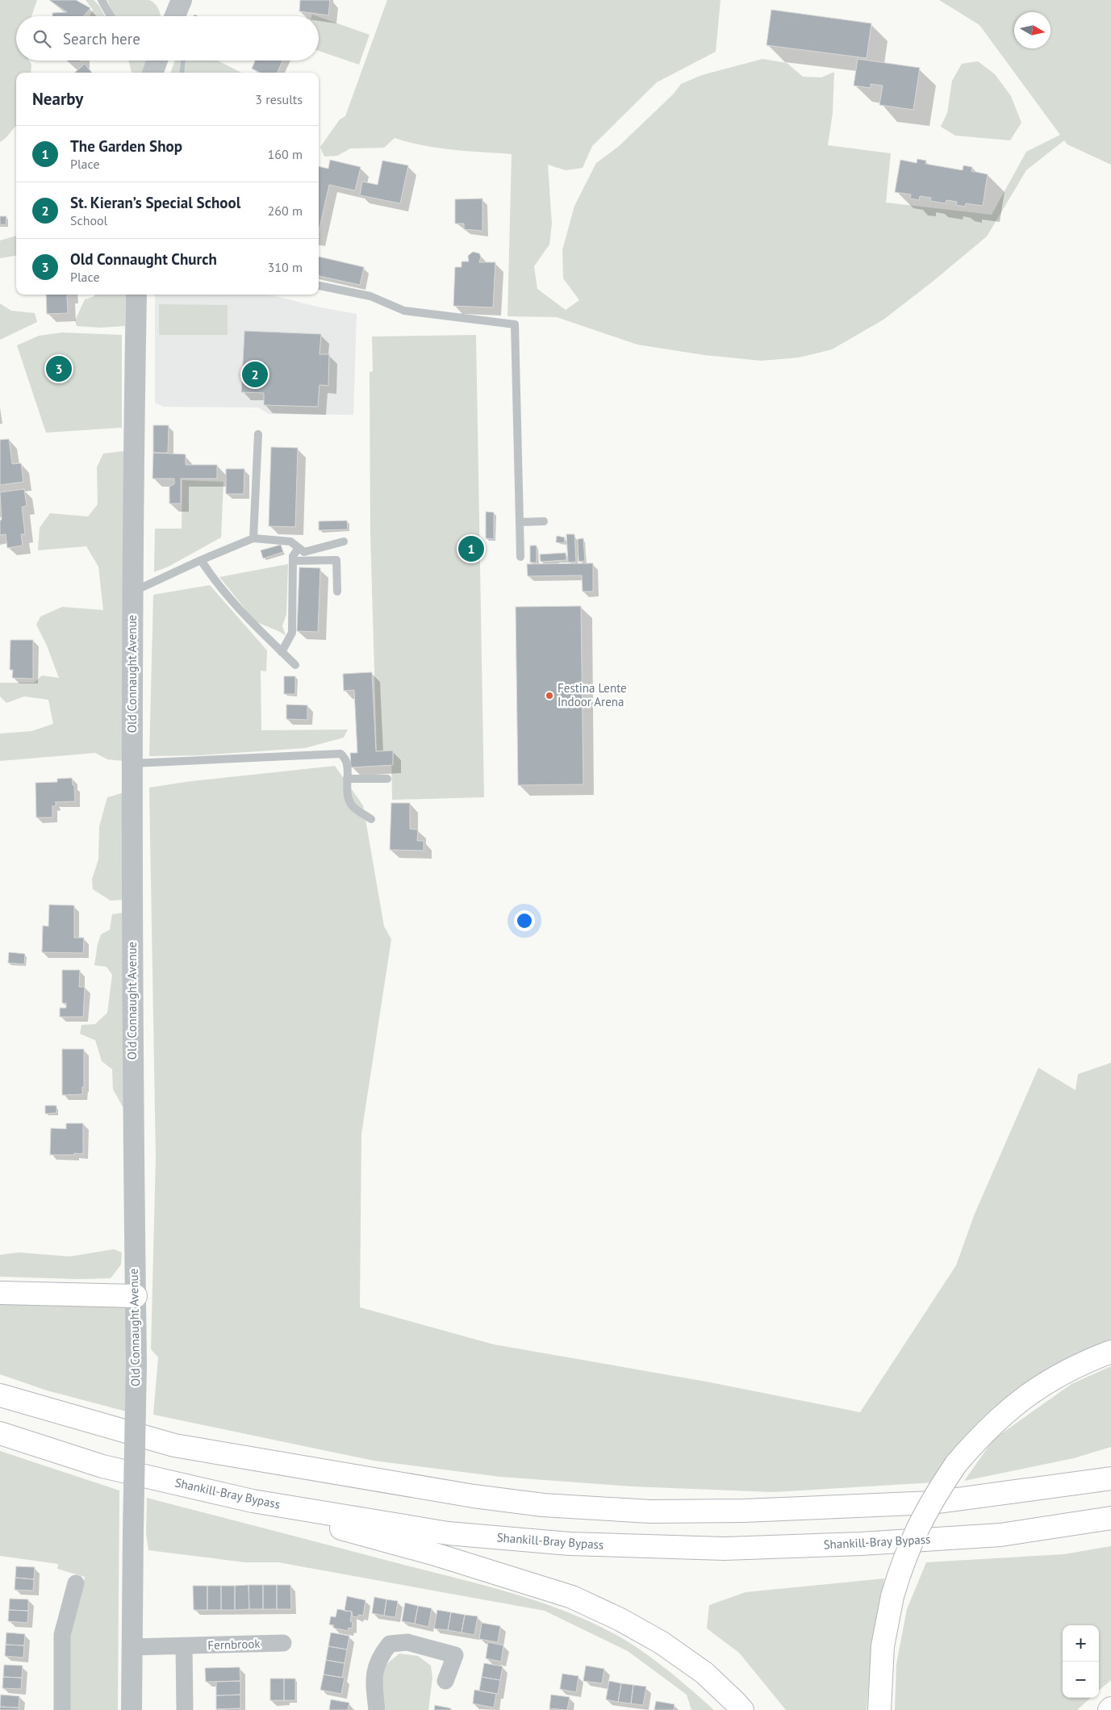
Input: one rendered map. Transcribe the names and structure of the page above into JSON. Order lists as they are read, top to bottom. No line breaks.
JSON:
{"streets":{"highway":["Shankill-Bray Bypass"],"street":["Old Connaught Avenue","Fernbrook"]},"crossings":[["Old Connaught Avenue","Fernbrook"]],"places":["Festina Lente Indoor Arena"],"north":"right","page":{"search":"Search here","heading":["Nearby","3 results"],"list":[{"mark":"1","name":"The Garden Shop","note":"Place","value":"160 m"},{"mark":"2","name":"St. Kieran’s Special School","note":"School","value":"260 m"},{"mark":"3","name":"Old Connaught Church","note":"Place","value":"310 m"}],"pins":["3","2","1"],"map_buttons":["+","−"]}}
